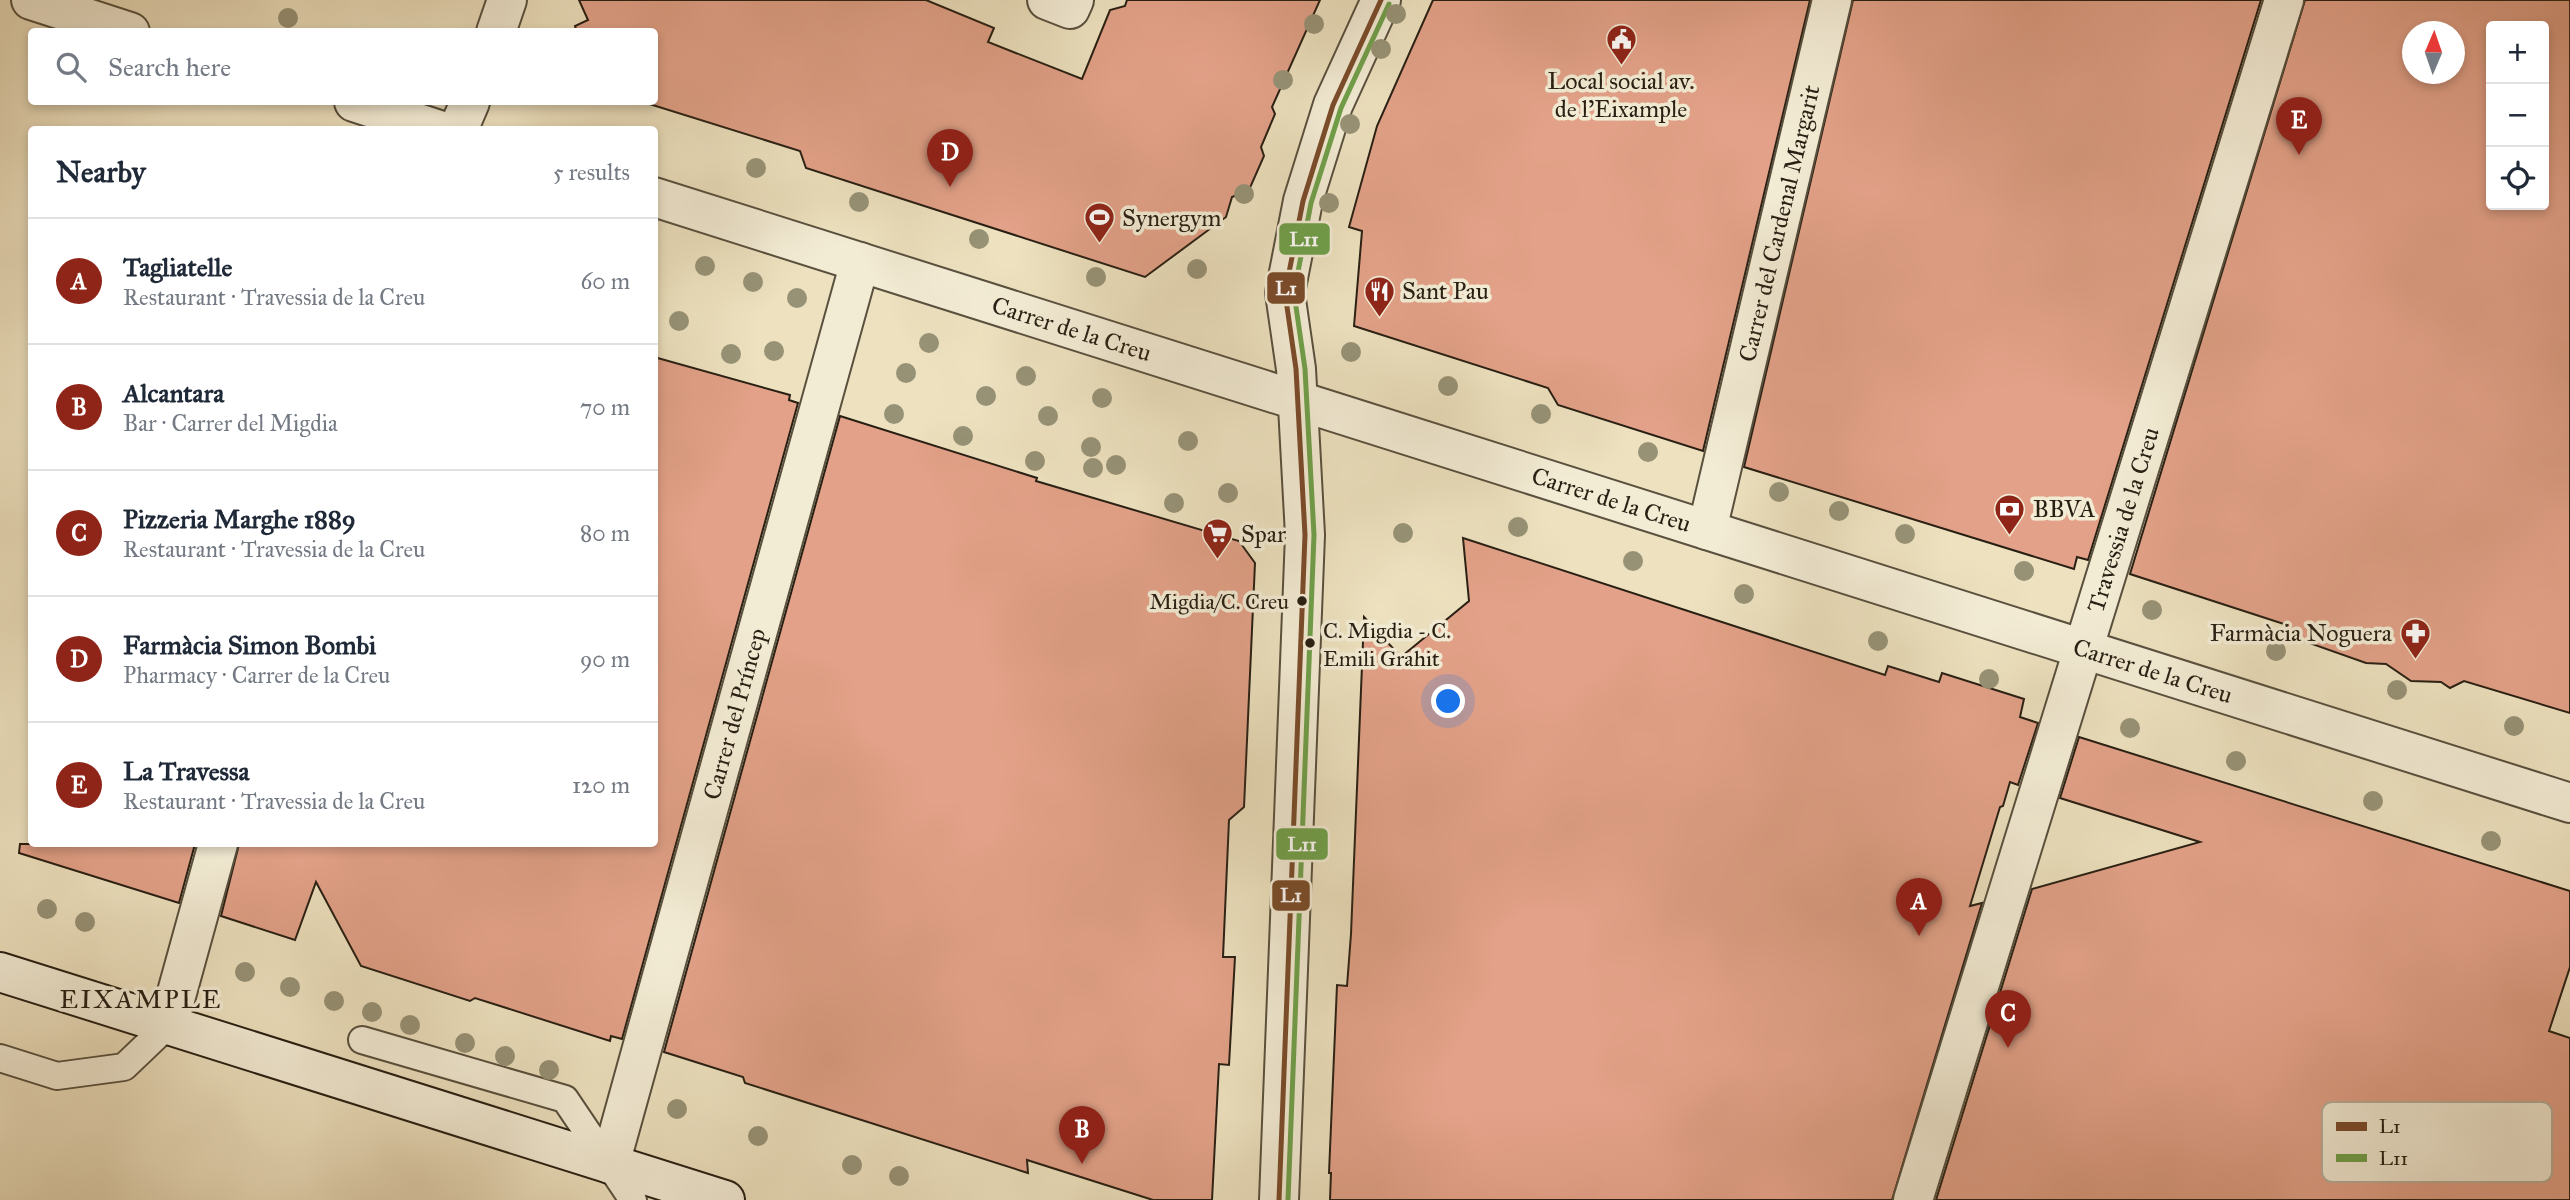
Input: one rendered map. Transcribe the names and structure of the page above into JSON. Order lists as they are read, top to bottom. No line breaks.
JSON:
{"streets":{"street":["Carrer del Cardenal Margarit","Carrer de la Creu","Travessia de la Creu","Carrer del Príncep"]},"crossings":[["Carrer del Cardenal Margarit","Carrer de la Creu"],["Carrer de la Creu","Travessia de la Creu"],["Carrer de la Creu","Carrer del Príncep"]],"districts":["EIXAMPLE"],"places":{"public building":["Local social av. de l'Eixample"],"sports":["Synergym"],"restaurant":["Sant Pau"],"bank":["BBVA"],"supermarket":["Spar"],"other":["Migdia/C. Creu","C. Migdia - C. Emili Grahit"],"pharmacy":["Farmàcia Noguera"]},"lines":["transit line L1","transit line L11"],"legend":["L1","L11"],"north":"top","page":{"map_buttons":["+","−"],"search":"Search here","pins":["E","D","A","C","B"],"heading":["Nearby","5 results"],"list":[{"mark":"A","name":"Tagliatelle","note":"Restaurant · Travessia de la Creu","value":"60 m"},{"mark":"B","name":"Alcantara","note":"Bar · Carrer del Migdia","value":"70 m"},{"mark":"C","name":"Pizzeria Marghe 1889","note":"Restaurant · Travessia de la Creu","value":"80 m"},{"mark":"D","name":"Farmàcia Simon Bombi","note":"Pharmacy · Carrer de la Creu","value":"90 m"},{"mark":"E","name":"La Travessa","note":"Restaurant · Travessia de la Creu","value":"120 m"}]}}
